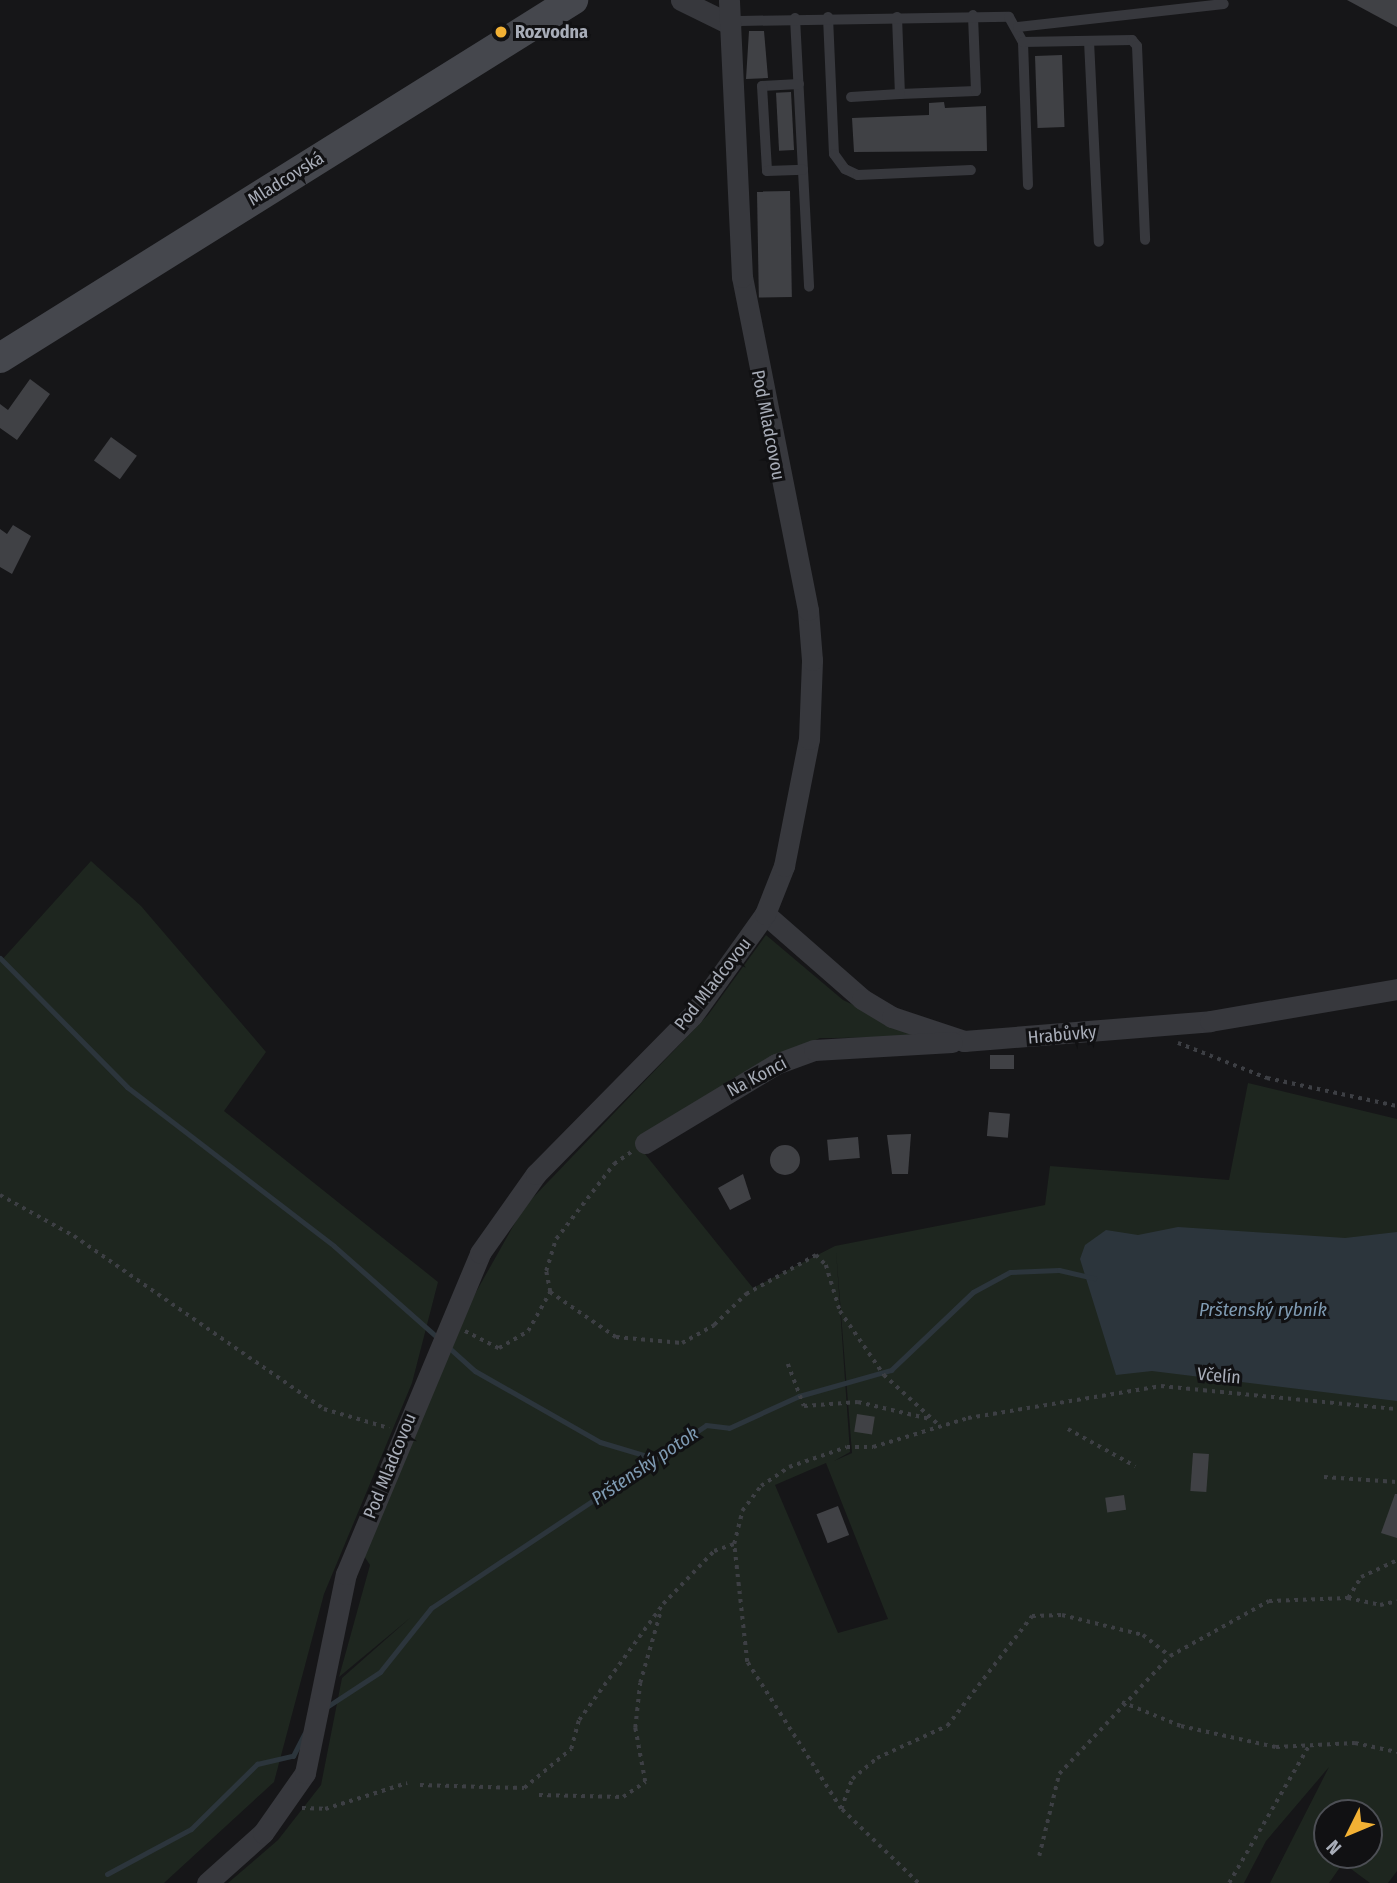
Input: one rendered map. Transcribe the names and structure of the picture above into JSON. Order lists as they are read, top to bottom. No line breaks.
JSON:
{"streets":{"street":["Mladcovská","Pod Mladcovou","Hrabůvky","Na Konci"],"path":["Včelín"]},"crossings":[["Pod Mladcovou","Hrabůvky"],["Hrabůvky","Na Konci"]],"water":["Prštenský rybník","Prštenský potok"],"places":["Rozvodna"],"north":"bottom left"}
